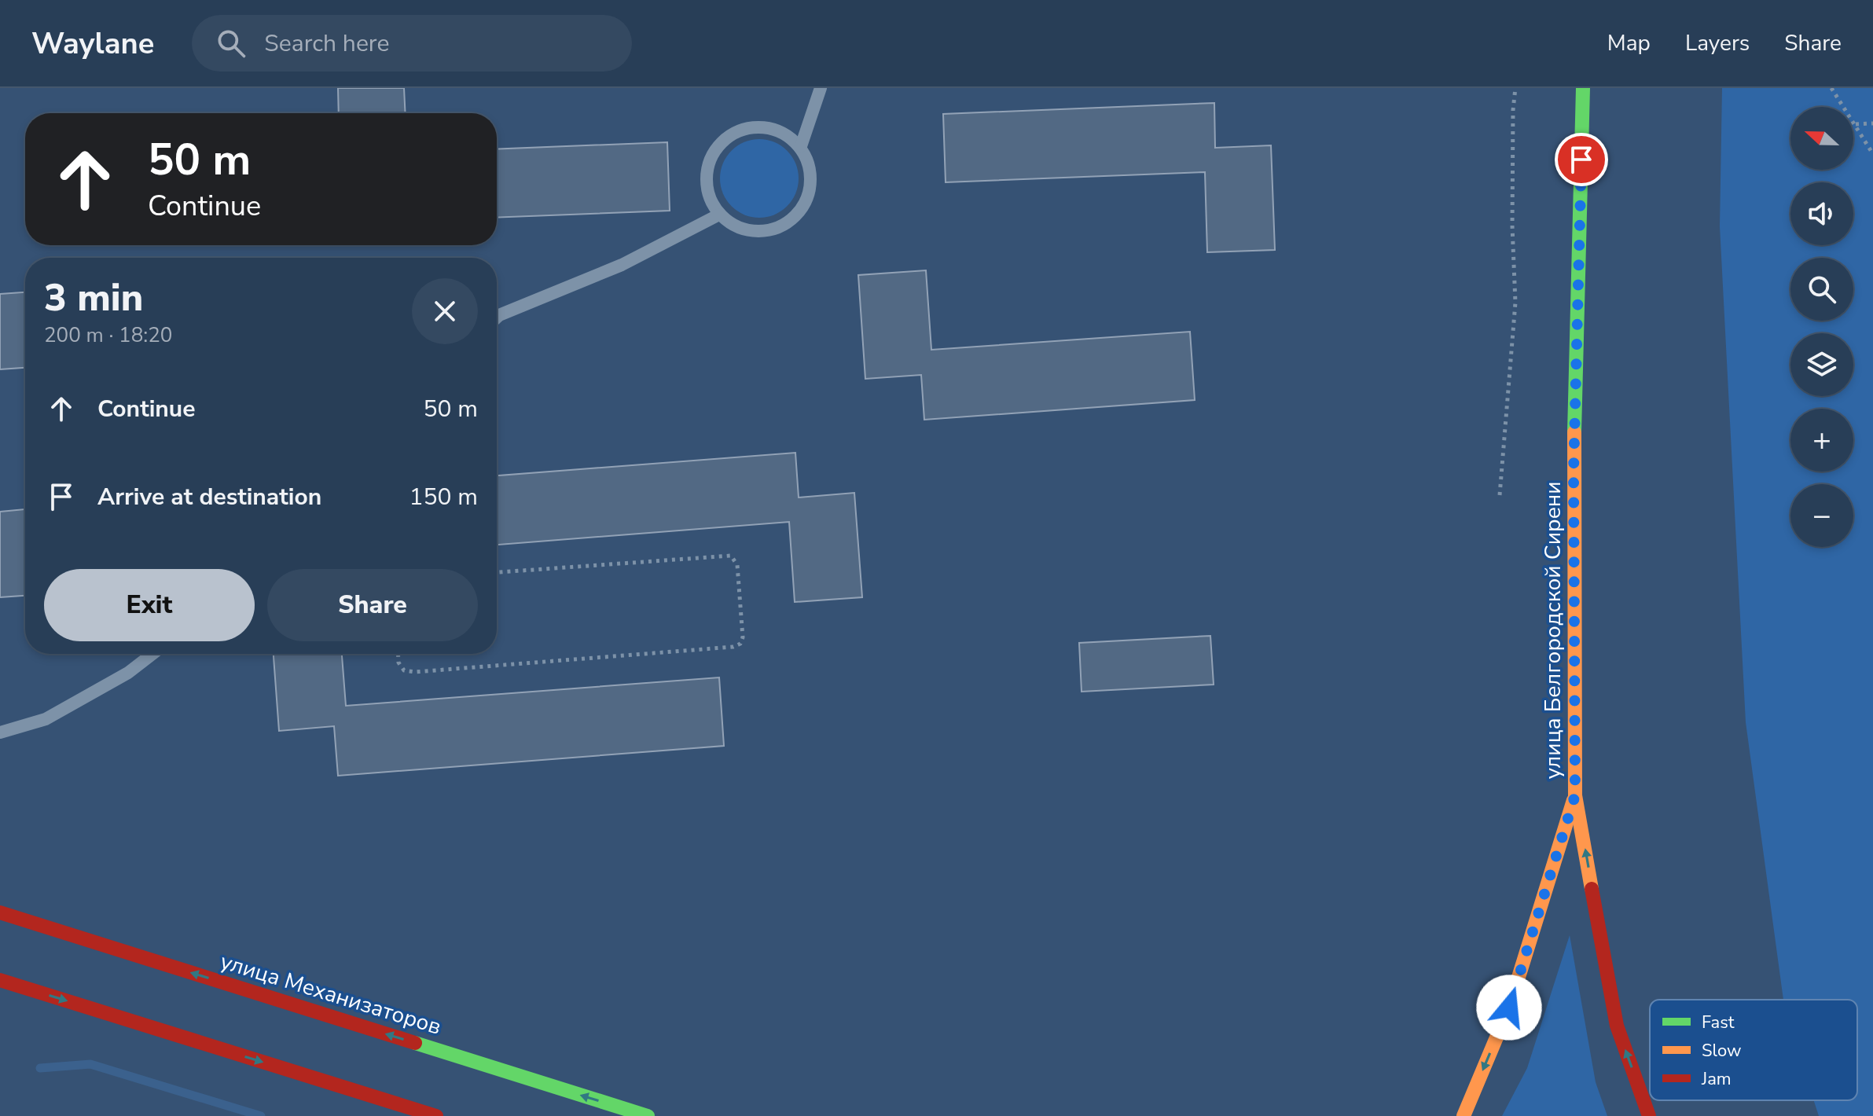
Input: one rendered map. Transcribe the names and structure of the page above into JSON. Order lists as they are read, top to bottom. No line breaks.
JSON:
{"streets":{"main road":["улица Белгородской Сирени","улица Механизаторов"]},"legend":["Fast","Slow","Jam"],"north":"left","page":{"header":"Waylane","search":"Search here","nav":["Map","Layers","Share"],"map_buttons":["+","−"],"turn":["50 m","Continue"],"heading":["3 min","200 m · 18:20"],"list":[{"name":"Continue","value":"50 m"},{"name":"Arrive at destination","value":"150 m"}],"buttons":["Exit","Share"]}}
